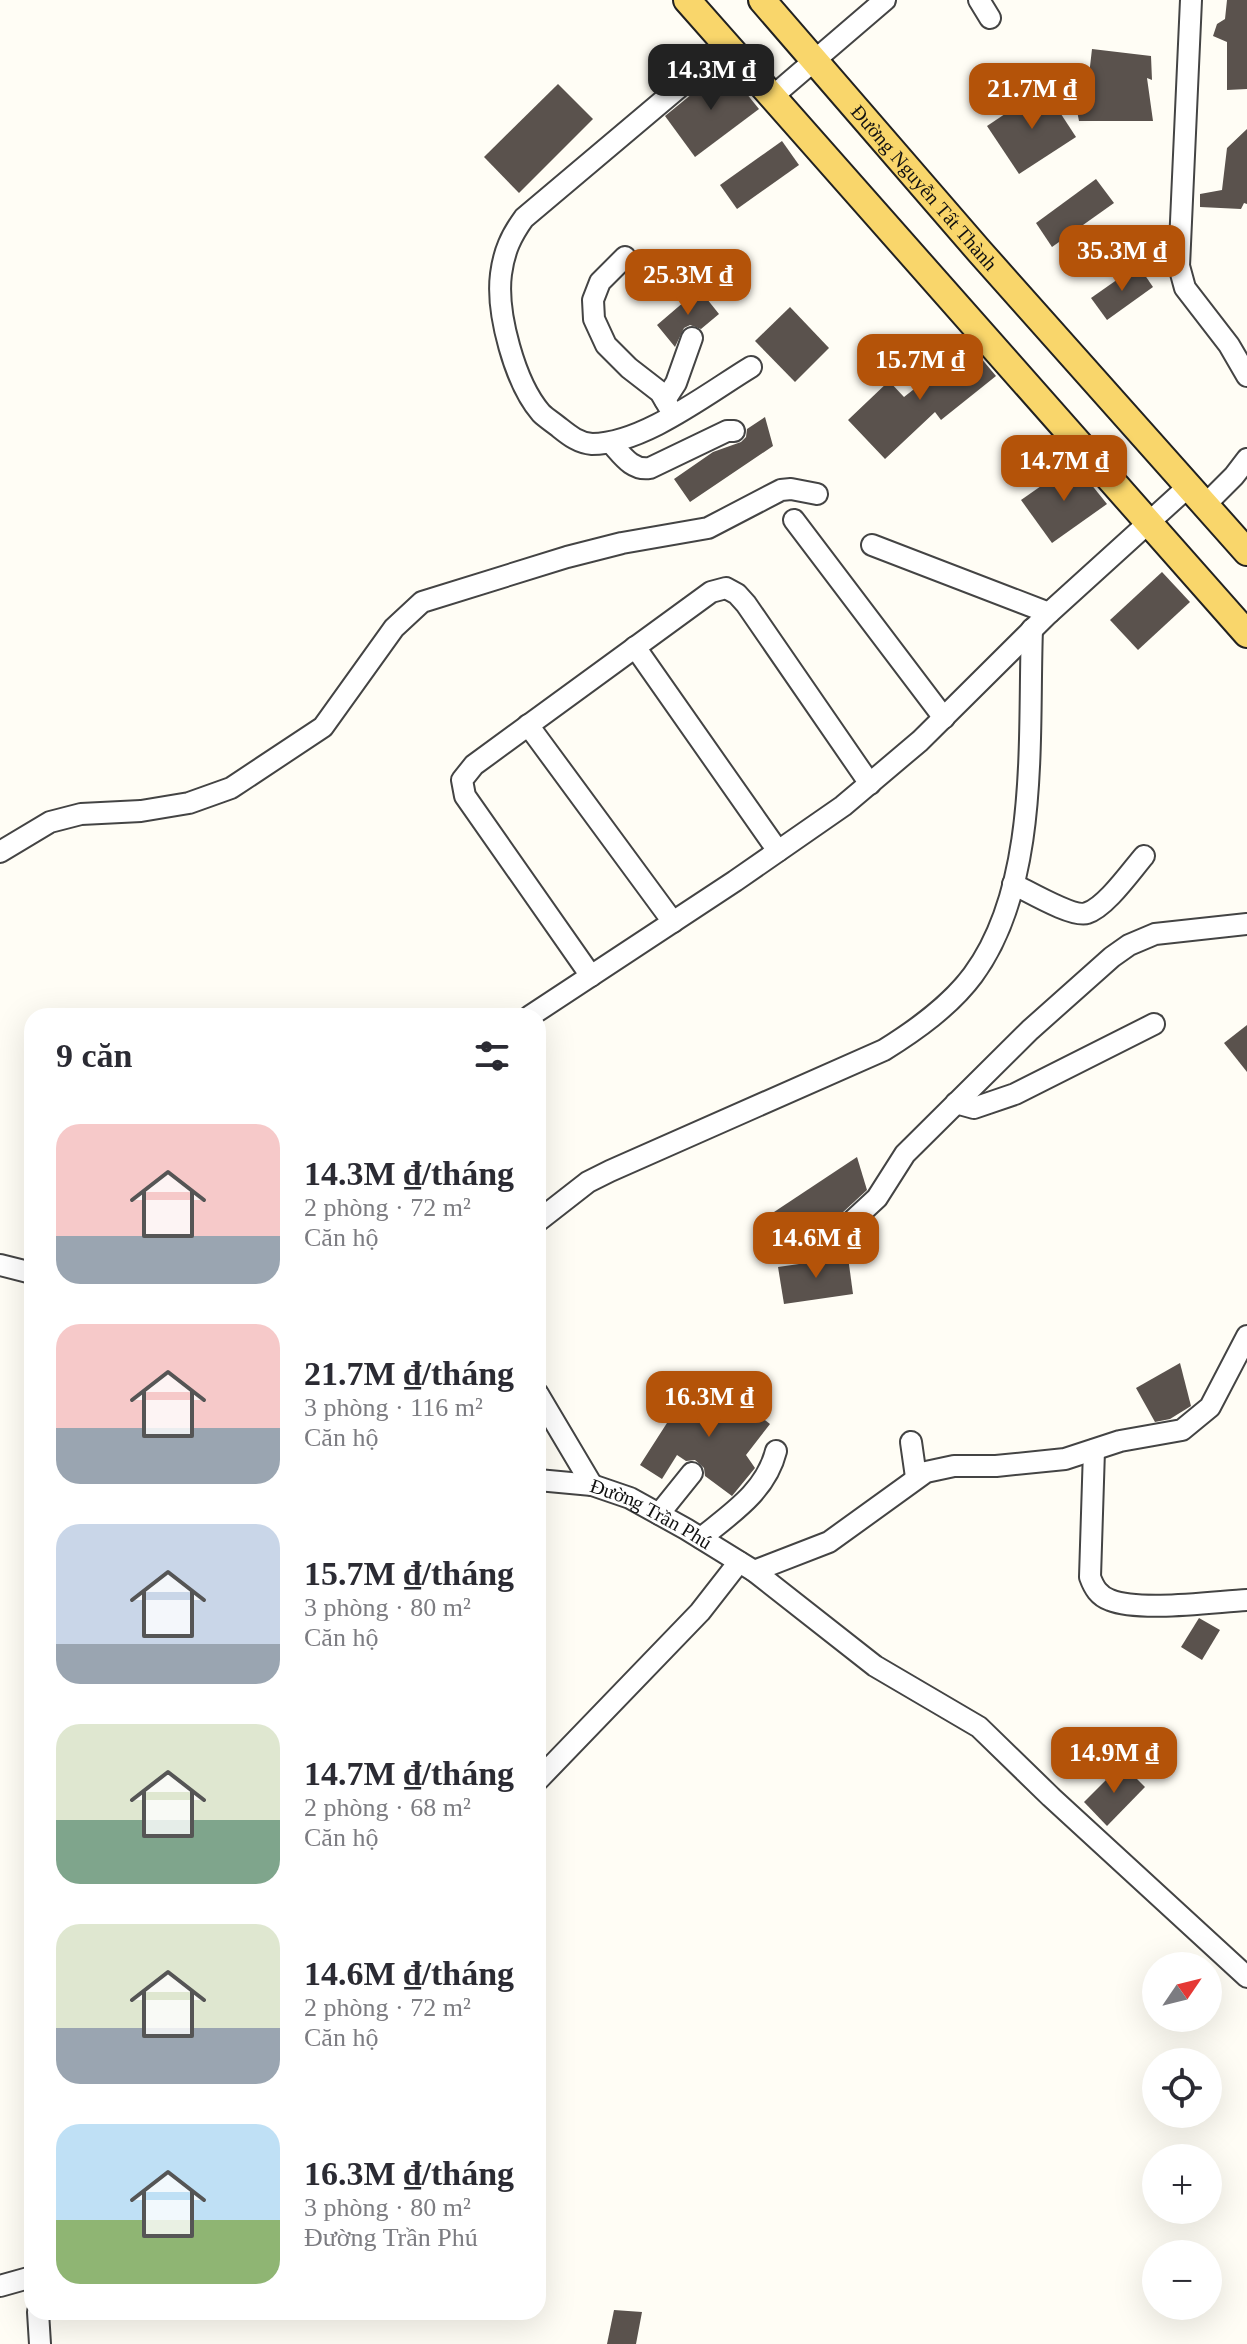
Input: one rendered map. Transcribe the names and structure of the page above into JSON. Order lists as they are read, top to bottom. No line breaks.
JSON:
{"streets":{"main road":["Đường Nguyễn Tất Thành"],"street":["Đường Trần Phú"]},"north":"top right","page":{"price":["14.3M ₫","21.7M ₫","35.3M ₫","25.3M ₫","15.7M ₫","14.7M ₫","14.6M ₫","16.3M ₫","14.9M ₫"],"heading":"9 căn","list":[{"name":"14.3M ₫/tháng","note":"2 phòng · 72 m² · Căn hộ"},{"name":"21.7M ₫/tháng","note":"3 phòng · 116 m² · Căn hộ"},{"name":"15.7M ₫/tháng","note":"3 phòng · 80 m² · Căn hộ"},{"name":"14.7M ₫/tháng","note":"2 phòng · 68 m² · Căn hộ"},{"name":"14.6M ₫/tháng","note":"2 phòng · 72 m² · Căn hộ"},{"name":"16.3M ₫/tháng","note":"3 phòng · 80 m² · Đường Trần Phú"}],"map_buttons":["+","−"]}}
